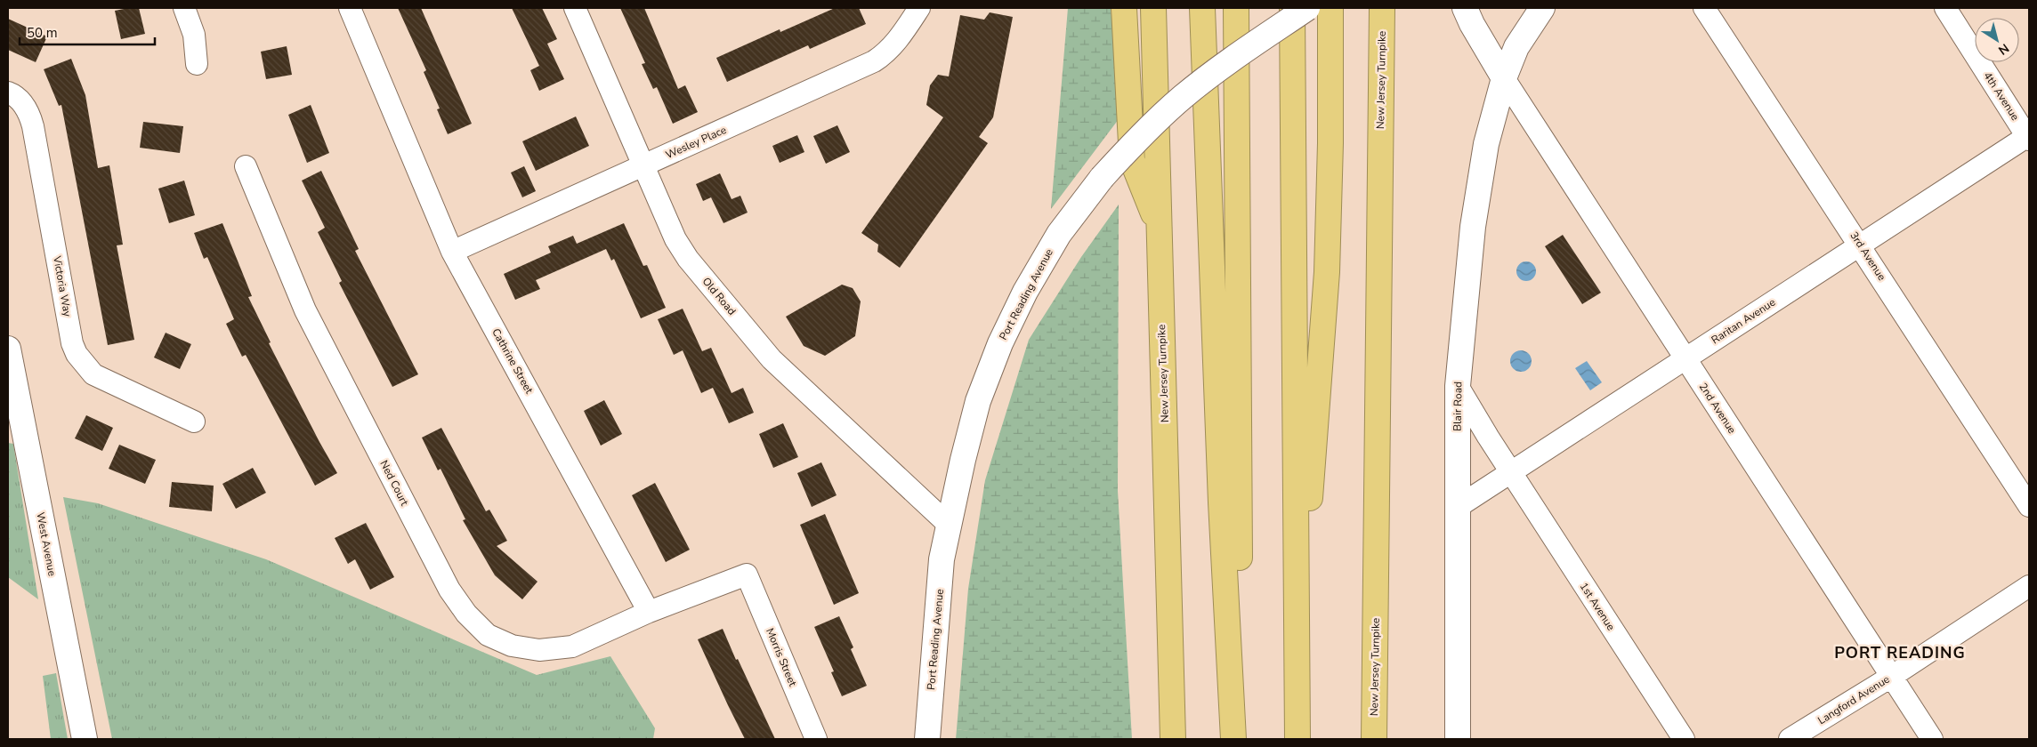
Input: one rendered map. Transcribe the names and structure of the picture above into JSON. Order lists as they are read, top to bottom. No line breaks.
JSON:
{"streets":{"highway":["New Jersey Turnpike"],"street":["4th Avenue","Wesley Place","3rd Avenue","Victoria Way","Port Reading Avenue","Old Road","Raritan Avenue","Cathrine Street","Blair Road","2nd Avenue","Ned Court","West Avenue","1st Avenue","Morris Street","Langford Avenue"]},"crossings":[["4th Avenue","Raritan Avenue"],["Wesley Place","Old Road"],["Wesley Place","Cathrine Street"],["3rd Avenue","Raritan Avenue"],["Port Reading Avenue","Old Road"],["Raritan Avenue","Blair Road"],["Raritan Avenue","2nd Avenue"],["Raritan Avenue","1st Avenue"],["Cathrine Street","Ned Court"],["Cathrine Street","Morris Street"],["Blair Road","2nd Avenue"],["Blair Road","1st Avenue"],["2nd Avenue","Langford Avenue"],["Ned Court","Morris Street"]],"districts":["PORT READING"],"scale_bar":"50 m","north":"bottom right"}
